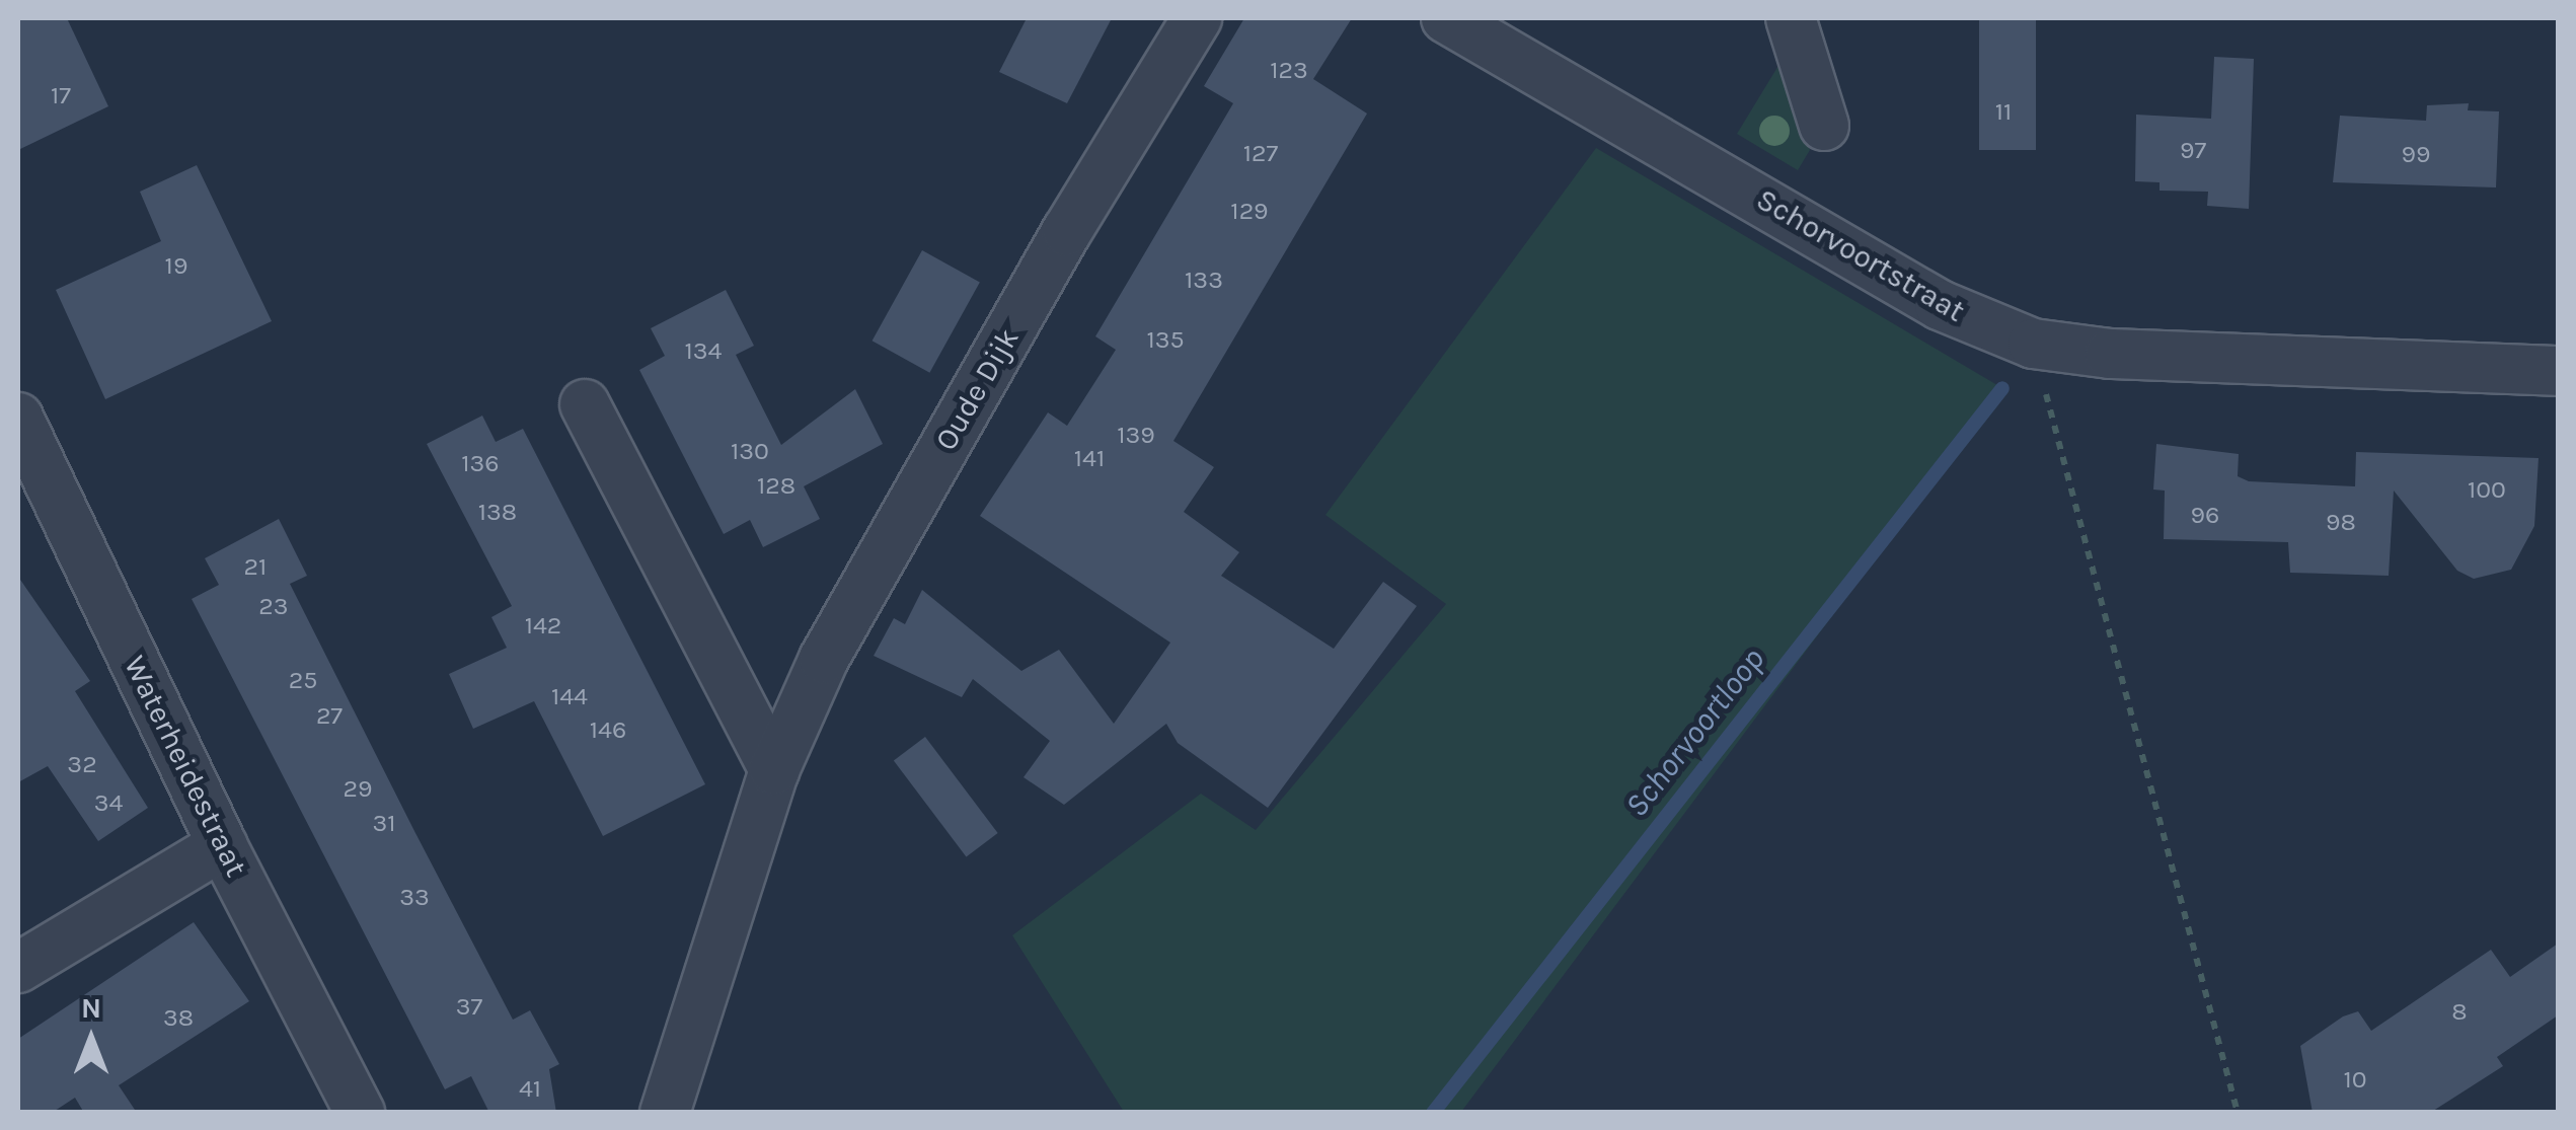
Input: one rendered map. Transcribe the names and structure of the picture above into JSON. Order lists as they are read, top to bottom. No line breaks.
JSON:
{"streets":{"street":["Schorvoortstraat","Oude Dijk","Waterheidestraat"]},"water":["Schorvoortloop"],"house_numbers":["123","17","11","97","127","99","129","19","133","135","134","139","130","141","136","128","100","138","96","98","21","23","142","25","144","27","146","32","29","34","31","33","37","8","38","10","41"],"north":"top"}
